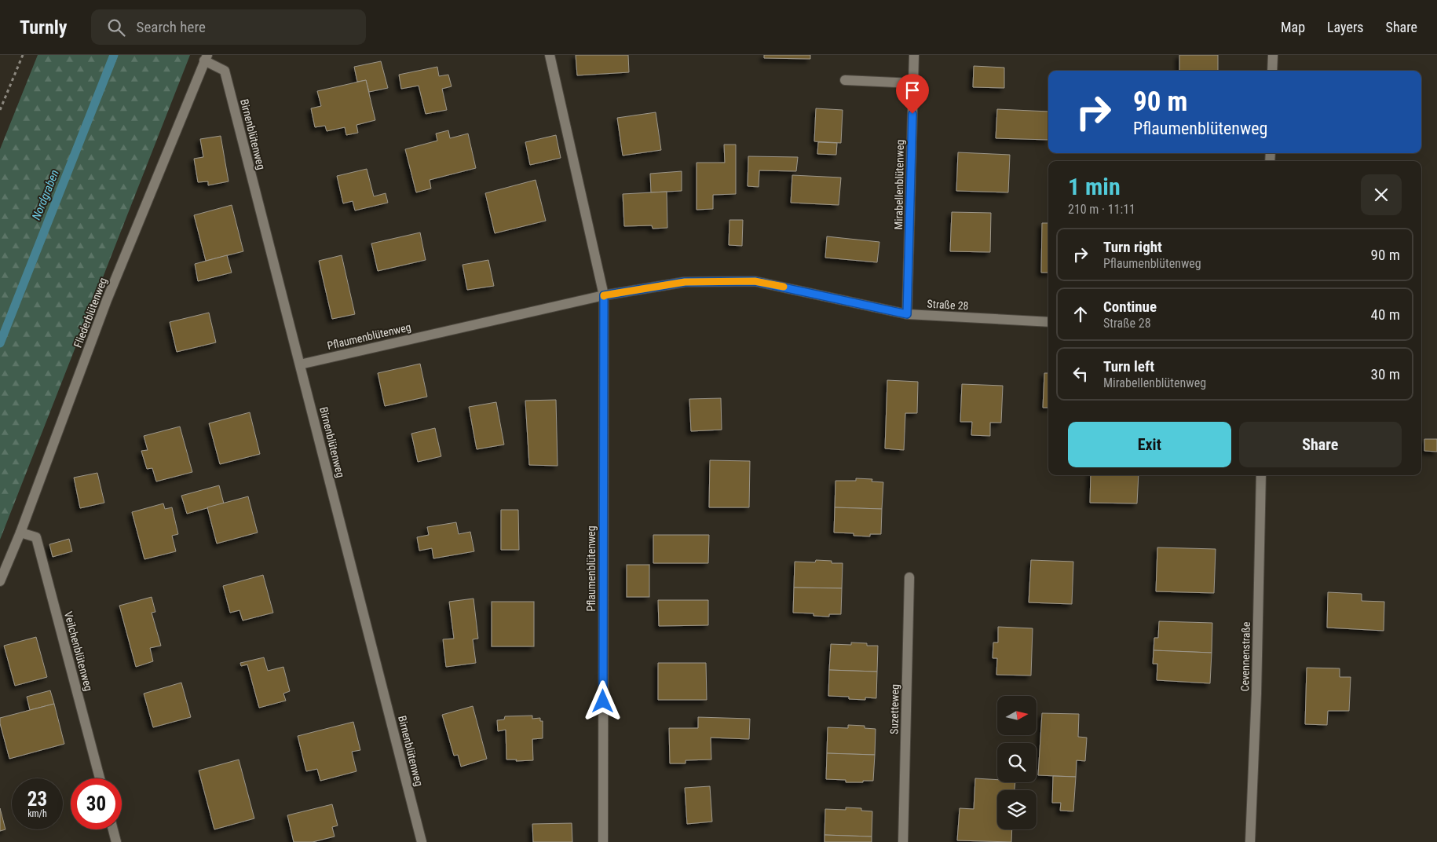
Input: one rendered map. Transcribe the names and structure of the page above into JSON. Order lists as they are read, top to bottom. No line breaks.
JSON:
{"streets":{"street":["Birnenblütenweg","Mirabellenblütenweg","Straße 28","Fliederblütenweg","Pflaumenblütenweg","Veilchenblütenweg","Cevennenstraße","Suzetteweg"]},"crossings":[["Birnenblütenweg","Fliederblütenweg"],["Birnenblütenweg","Pflaumenblütenweg"],["Mirabellenblütenweg","Straße 28"],["Straße 28","Pflaumenblütenweg"],["Fliederblütenweg","Veilchenblütenweg"]],"water":["Nordgraben"],"north":"right","page":{"header":"Turnly","search":"Search here","nav":["Map","Layers","Share"],"turn":["90 m","Pflaumenblütenweg"],"heading":["1 min","210 m · 11:11"],"list":[{"name":"Turn right","note":"Pflaumenblütenweg","value":"90 m"},{"name":"Continue","note":"Straße 28","value":"40 m"},{"name":"Turn left","note":"Mirabellenblütenweg","value":"30 m"}],"buttons":["Exit","Share"],"speed":"23 km/h","limit":"30"}}
